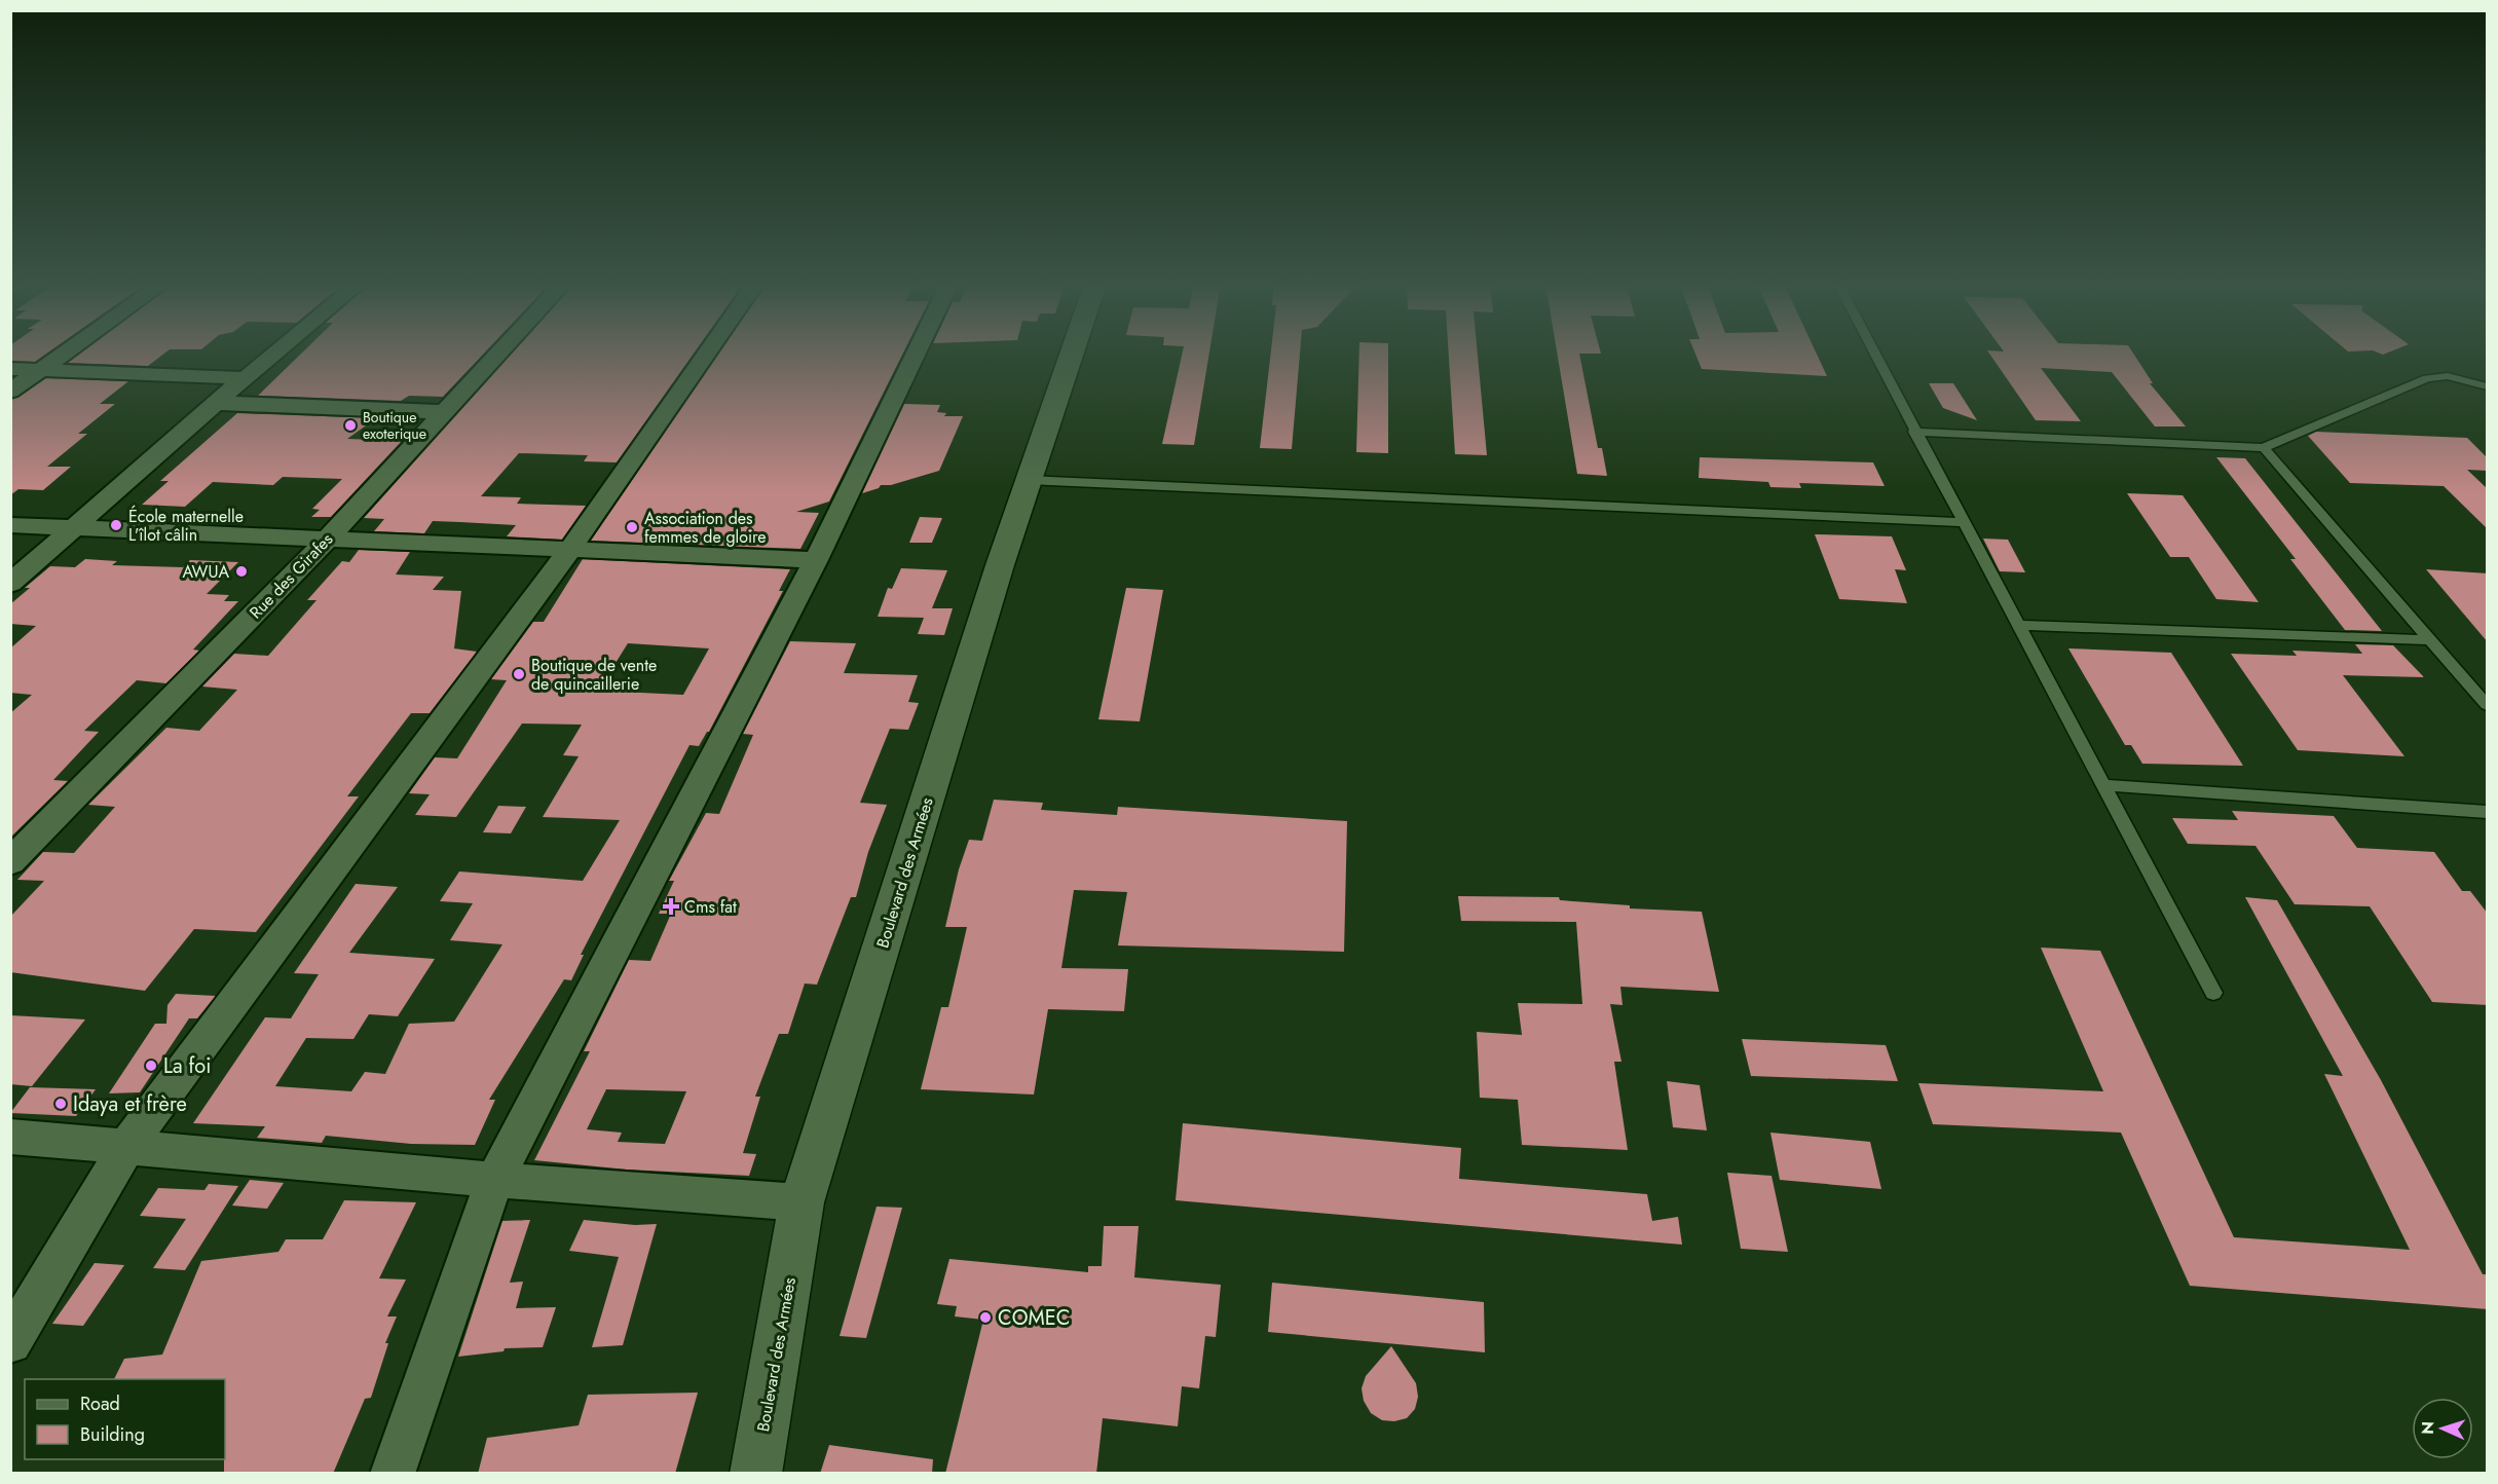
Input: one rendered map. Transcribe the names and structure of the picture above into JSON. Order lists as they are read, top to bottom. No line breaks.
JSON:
{"streets":{"street":["Rue des Girafes","Boulevard des Armées"]},"places":{"other":["Boutique exoterique","École maternelle L'îlot câlin","Association des femmes de gloire","AWUA","Boutique de vente de quincaillerie","La foi","Idaya et frère","COMEC"],"health":["Cms fat"]},"legend":["Road","Building"],"north":"left"}
